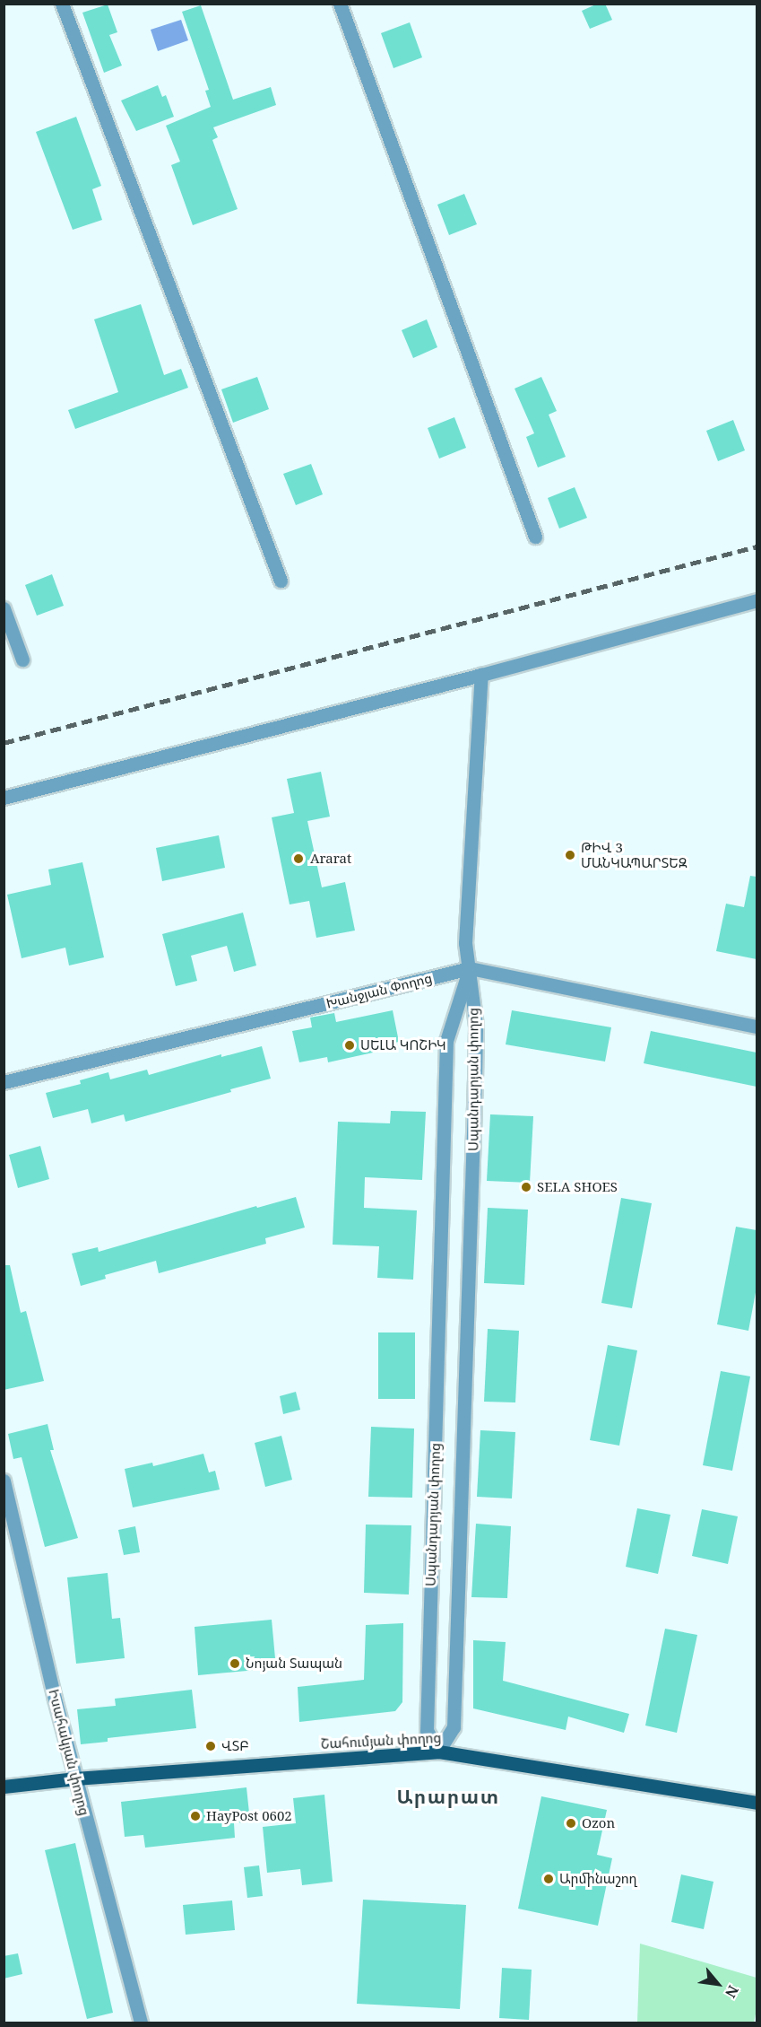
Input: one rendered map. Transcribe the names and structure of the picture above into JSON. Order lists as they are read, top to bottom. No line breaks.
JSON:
{"streets":{"main road":["Շահումյան փողոց"],"street":["Խանջյան Փողոց","Սպանդարյան փողոց","Իսահակյան փողոց"]},"crossings":[["Խանջյան Փողոց","Սպանդարյան փողոց"],["Սպանդարյան փողոց","Շահումյան փողոց"],["Շահումյան փողոց","Իսահակյան փողոց"]],"districts":["Արարատ"],"places":["ԹԻՎ 3 ՄԱՆԿԱՊԱՐՏԵԶ","Ararat","ՍԵԼԱ ԿՈՇԻԿ","SELA SHOES","Նոյան Տապան","ՎՏԲ","HayPost 0602","Ozon","Արմինաշող"],"north":"bottom right"}
